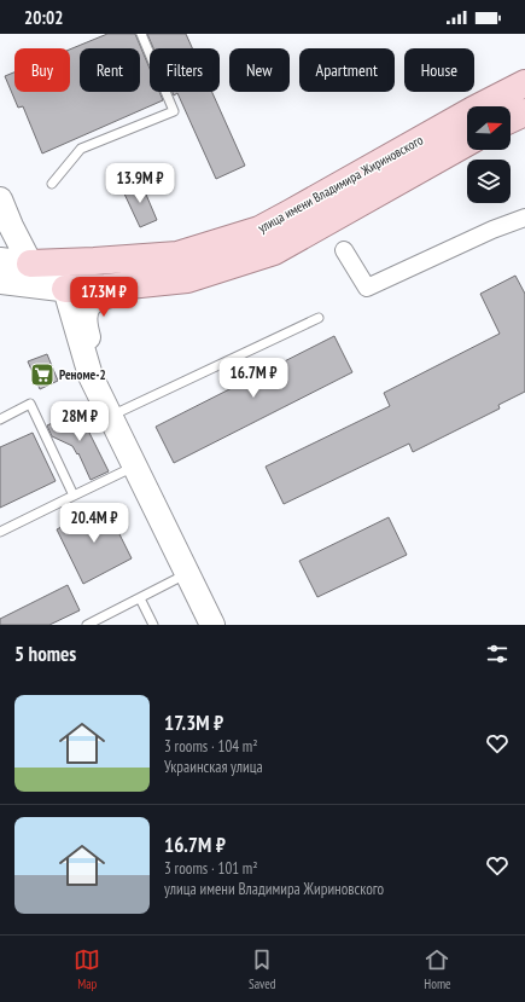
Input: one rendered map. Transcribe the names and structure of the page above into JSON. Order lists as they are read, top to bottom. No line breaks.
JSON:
{"streets":{"main road":["улица имени Владимира Жириновского"]},"places":{"supermarket":["Реноме-2"]},"north":"right","page":{"status":"20:02","chip":["Buy","Rent","Filters","New","Apartment","House"],"price":["13.9M ₽","17.3M ₽","16.7M ₽","28M ₽","20.4M ₽"],"heading":"5 homes","list":[{"name":"17.3M ₽","note":"3 rooms · 104 m² · Украинская улица"},{"name":"16.7M ₽","note":"3 rooms · 101 m² · улица имени Владимира Жириновского"}],"tabs":["Map","Saved","Home"]}}
